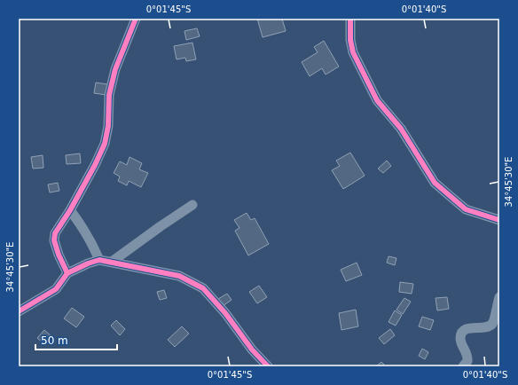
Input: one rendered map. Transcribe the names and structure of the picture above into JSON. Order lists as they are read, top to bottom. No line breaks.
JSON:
{"scale_bar":"50 m","coordinates":["0°01'45\"S","0°01'40\"S","34°45'30\"E"]}
